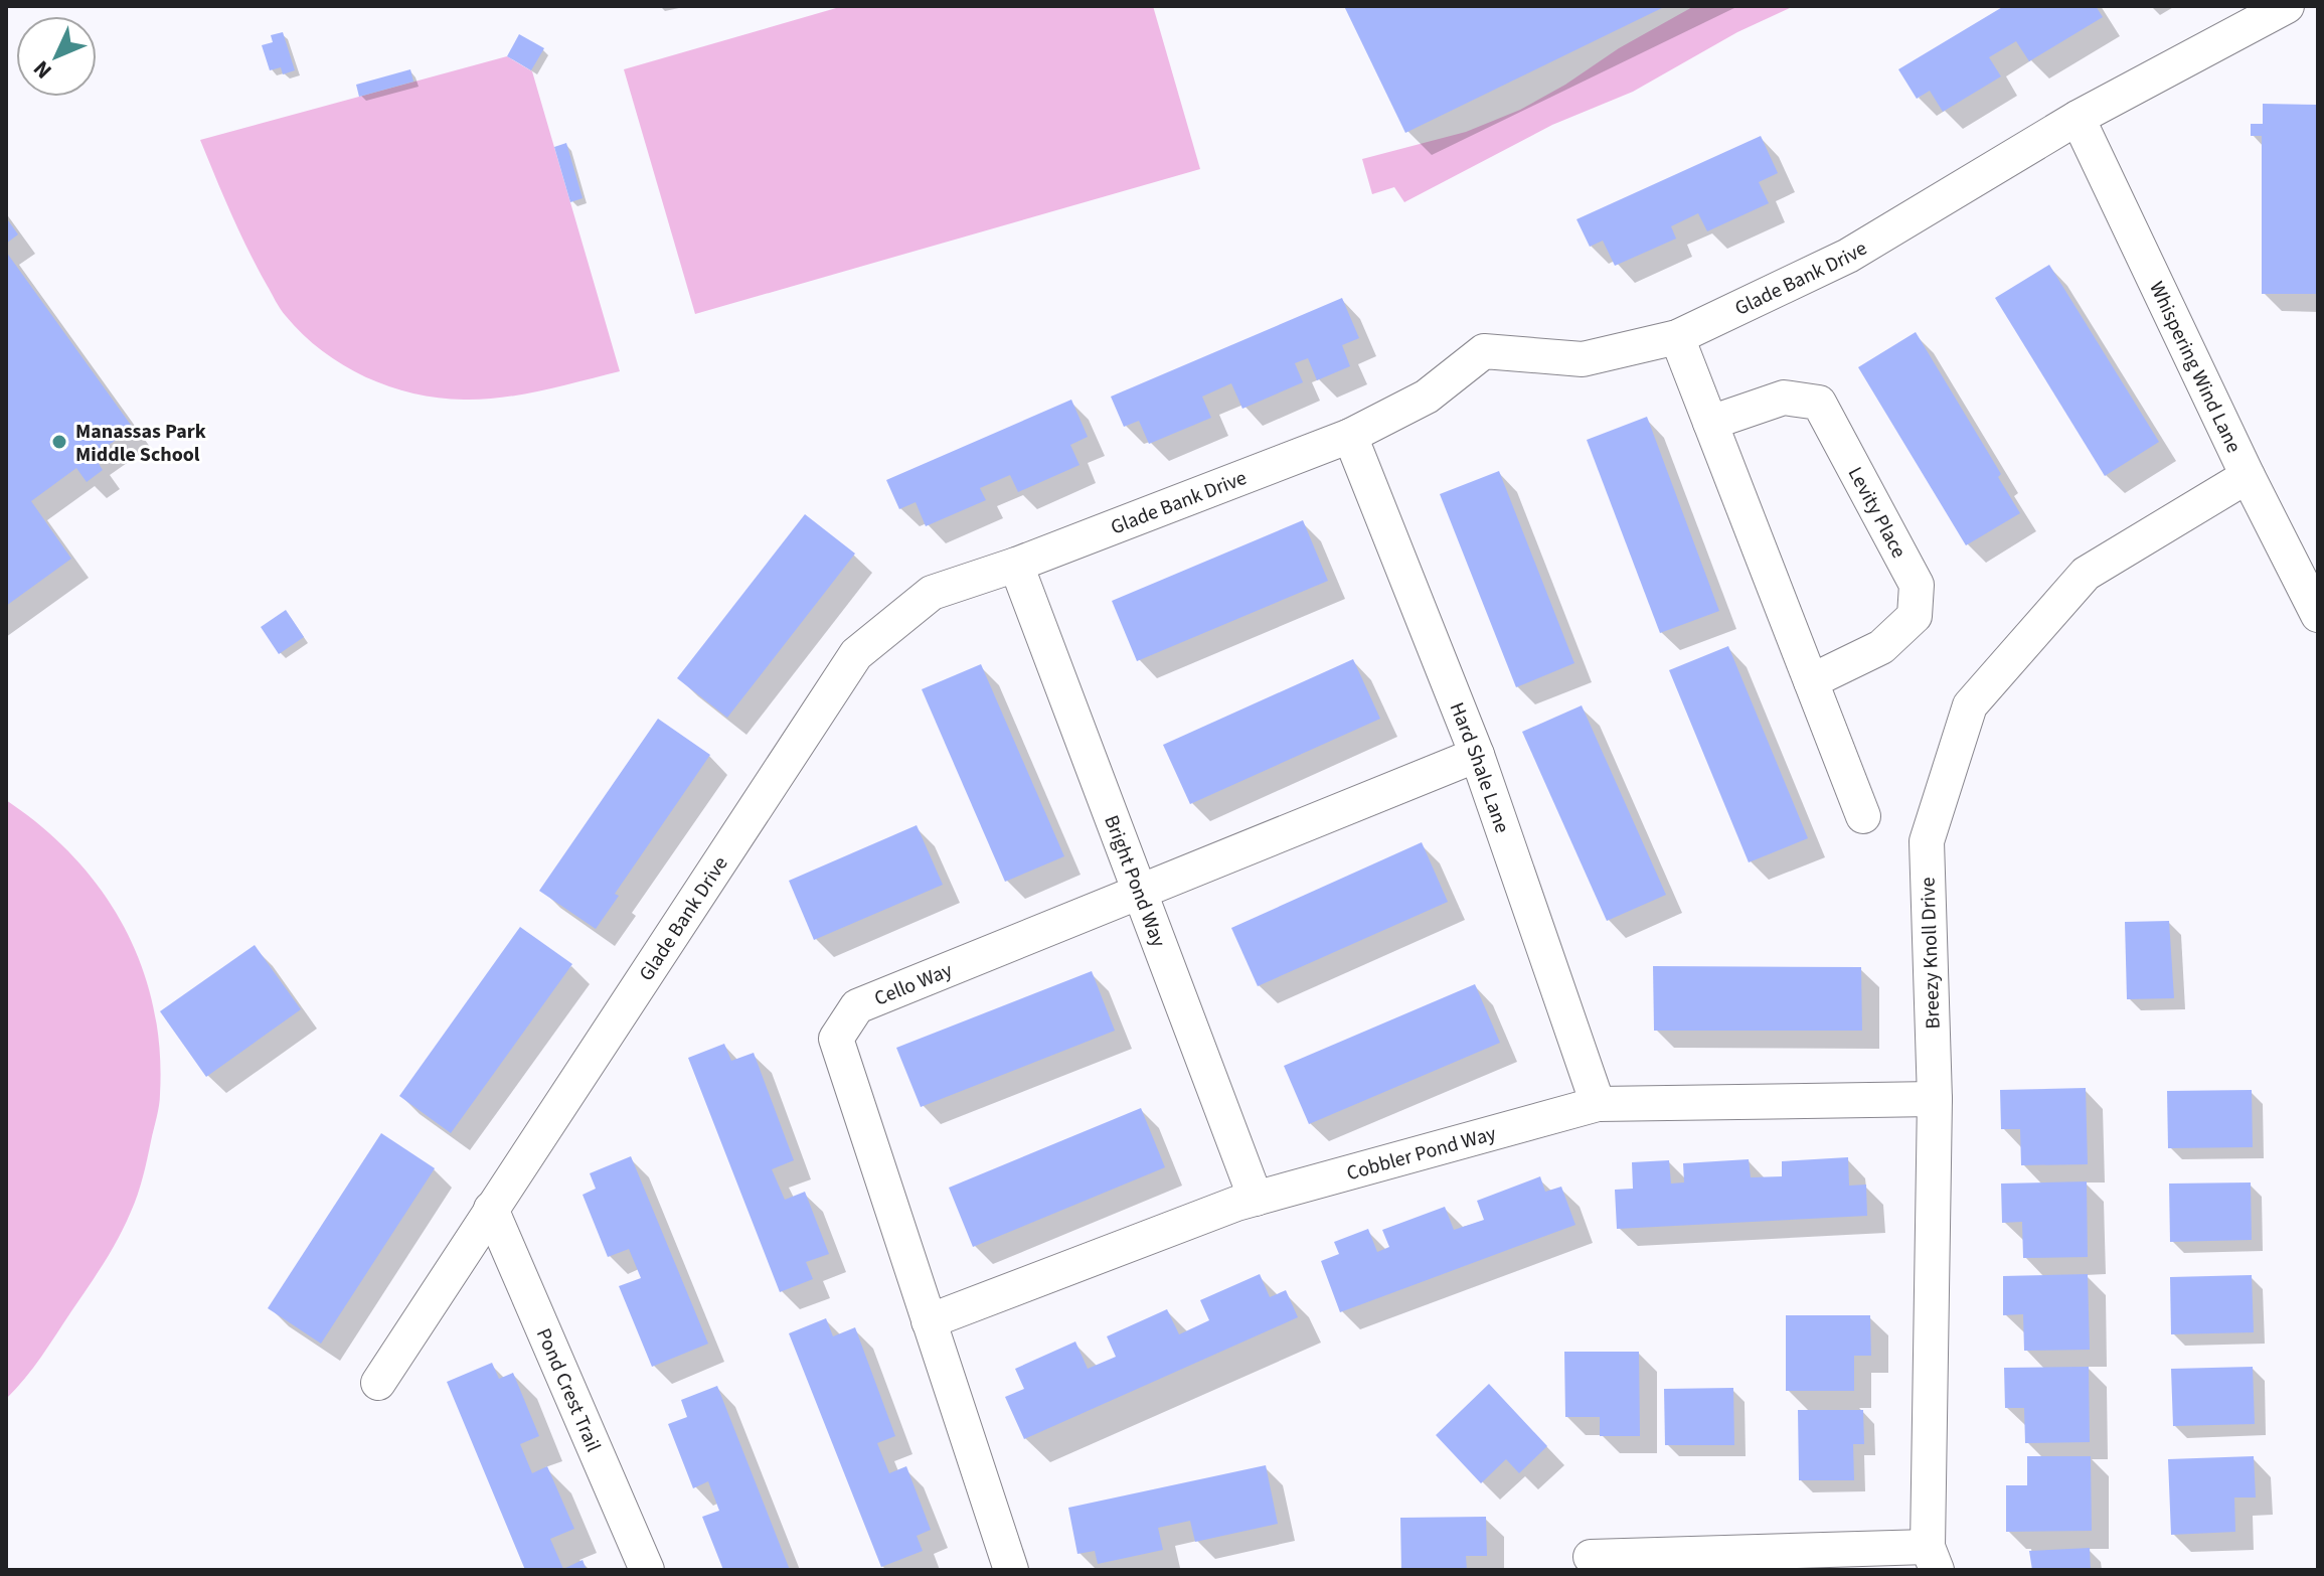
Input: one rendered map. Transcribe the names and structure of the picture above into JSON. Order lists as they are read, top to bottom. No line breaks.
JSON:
{"streets":{"street":["Glade Bank Drive","Whispering Wind Lane","Levity Place","Hard Shale Lane","Bright Pond Way","Breezy Knoll Drive","Cello Way","Cobbler Pond Way","Pond Crest Trail"]},"crossings":[["Glade Bank Drive","Whispering Wind Lane"],["Glade Bank Drive","Hard Shale Lane"],["Glade Bank Drive","Bright Pond Way"],["Glade Bank Drive","Pond Crest Trail"],["Whispering Wind Lane","Breezy Knoll Drive"],["Hard Shale Lane","Cello Way"],["Hard Shale Lane","Cobbler Pond Way"],["Bright Pond Way","Cello Way"],["Bright Pond Way","Cobbler Pond Way"],["Breezy Knoll Drive","Cobbler Pond Way"],["Cello Way","Cobbler Pond Way"]],"places":["Manassas Park Middle School"],"north":"bottom left"}
